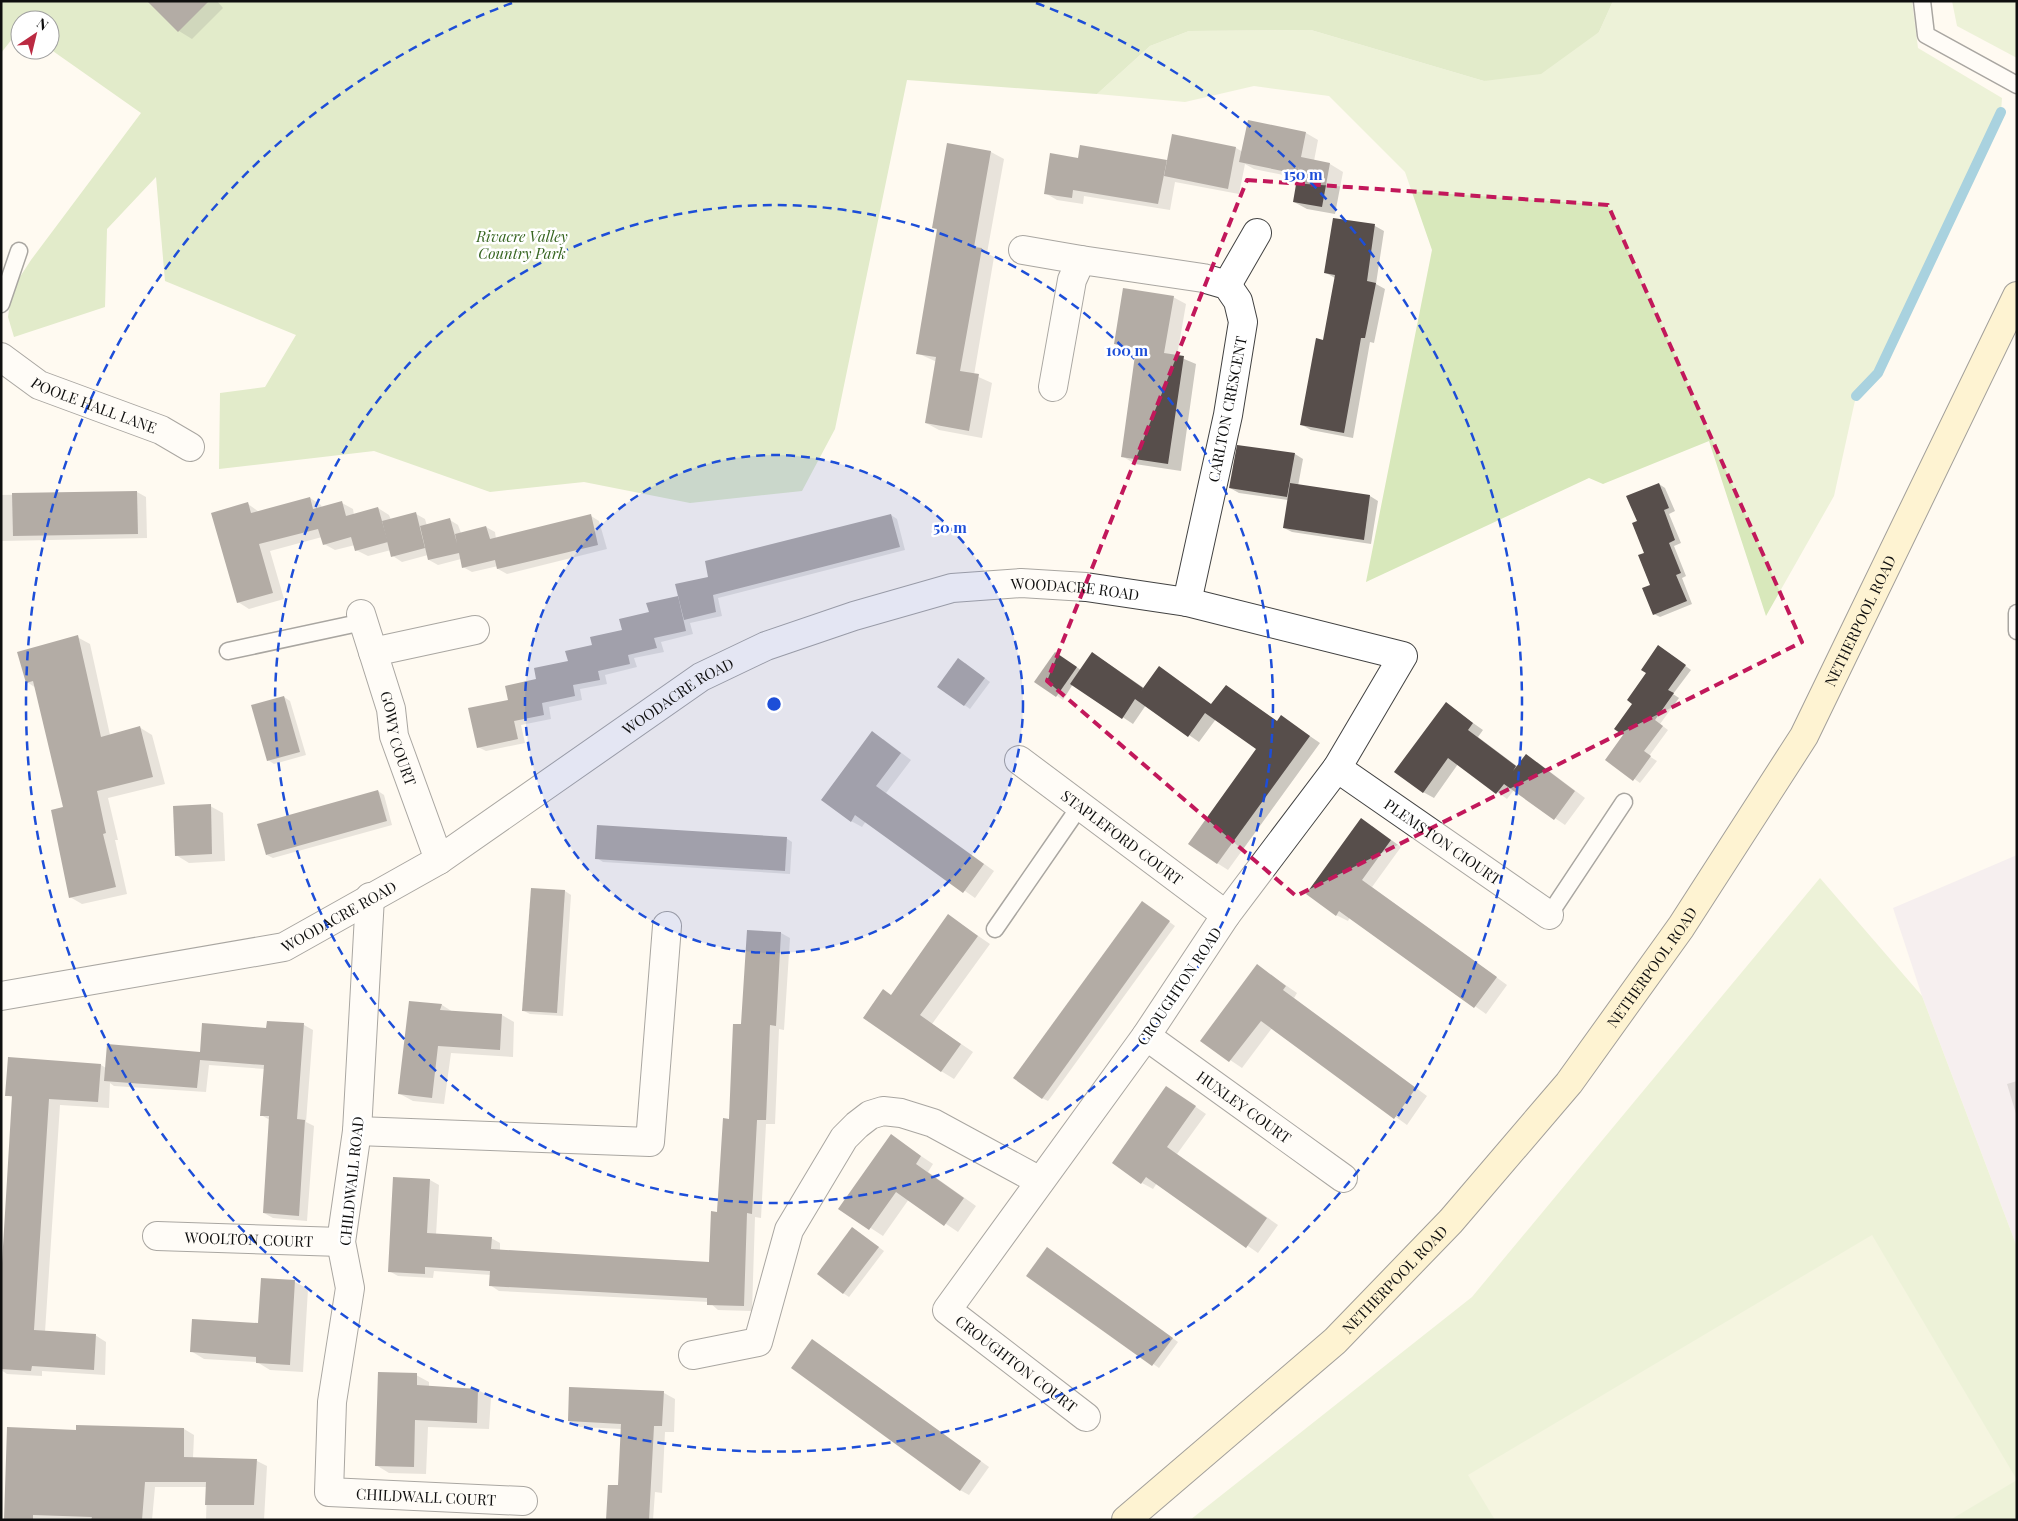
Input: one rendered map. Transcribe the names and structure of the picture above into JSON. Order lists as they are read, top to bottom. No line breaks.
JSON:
{"streets":{"main road":["NETHERPOOL ROAD"],"street":["POOLE HALL LANE","CARLTON CRESCENT","WOODACRE ROAD","GOWY COURT","STAPLEFORD COURT","PLEMSTON CIOURT","CROUGHTON ROAD","HUXLEY COURT","CHILDWALL ROAD","WOOLTON COURT","CROUGHTON COURT","CHILDWALL COURT"]},"crossings":[["CARLTON CRESCENT","WOODACRE ROAD"],["WOODACRE ROAD","GOWY COURT"],["WOODACRE ROAD","CROUGHTON ROAD"],["WOODACRE ROAD","CHILDWALL ROAD"],["STAPLEFORD COURT","CROUGHTON ROAD"],["PLEMSTON CIOURT","CROUGHTON ROAD"],["CROUGHTON ROAD","HUXLEY COURT"],["CROUGHTON ROAD","CROUGHTON COURT"],["CHILDWALL ROAD","WOOLTON COURT"],["CHILDWALL ROAD","CHILDWALL COURT"]],"parks":["Rivacre Valley Country Park"],"north":"top right","rings":["150 m","100 m","50 m"]}
